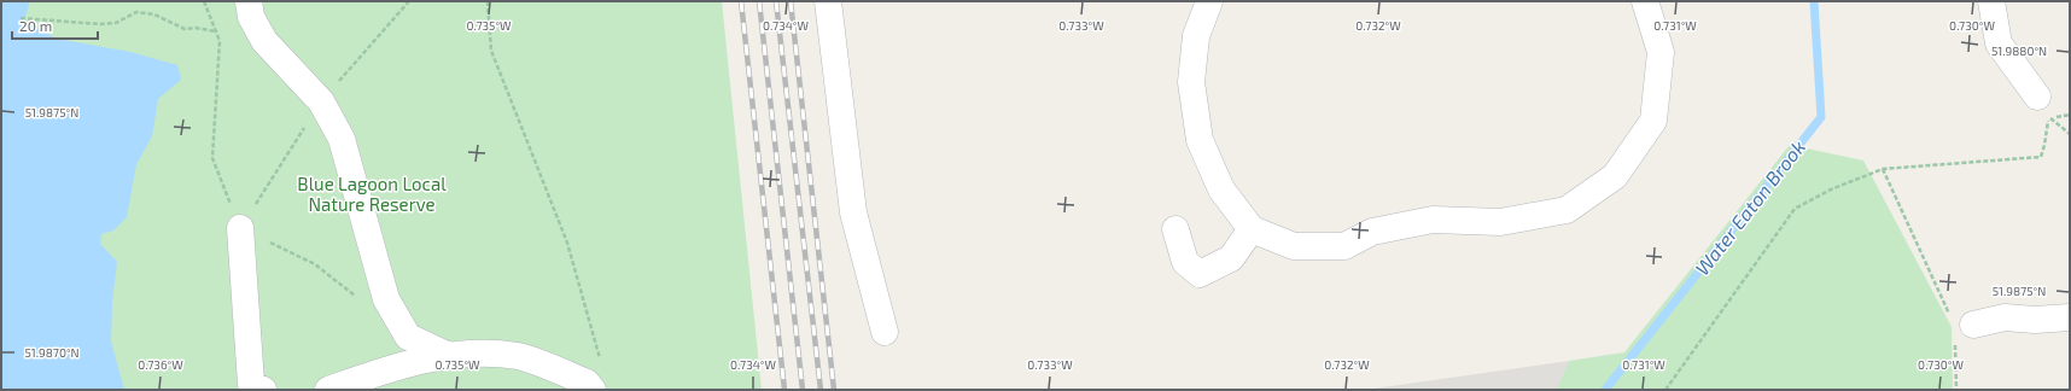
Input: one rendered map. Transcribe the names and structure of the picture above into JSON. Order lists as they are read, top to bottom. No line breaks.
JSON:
{"water":["Water Eaton Brook"],"parks":["Blue Lagoon Local Nature Reserve"],"scale_bar":"20 m","coordinates":["0.735°W","0.734°W","0.733°W","0.732°W","0.731°W","0.730°W","51.9880°N","51.9875°N","51.9870°N","0.736°W"]}
